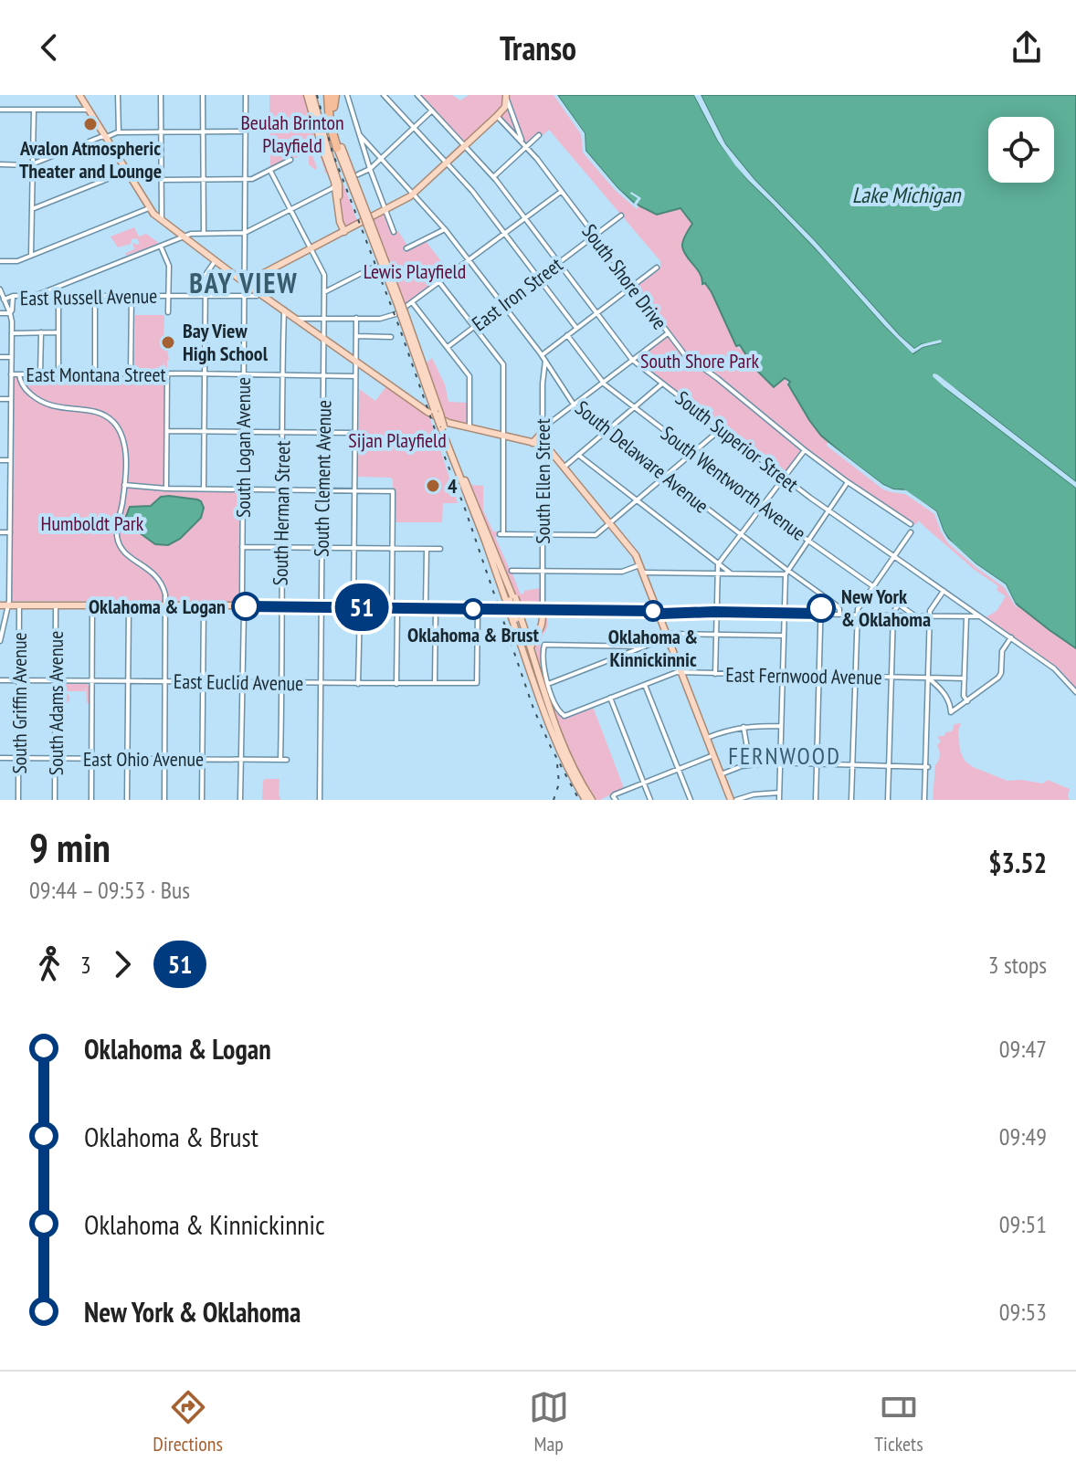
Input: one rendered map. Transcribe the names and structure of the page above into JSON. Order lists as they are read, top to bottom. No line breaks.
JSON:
{"streets":{"street":["South Shore Drive","East Iron Street","East Russell Avenue","East Montana Street","South Superior Street","South Logan Avenue","South Delaware Avenue","South Clement Avenue","South Ellen Street","South Wentworth Avenue","South Herman Street","East Fernwood Avenue","East Euclid Avenue","South Griffin Avenue","South Adams Avenue","East Ohio Avenue"]},"crossings":[["South Shore Drive","East Iron Street"],["East Iron Street","South Superior Street"],["East Iron Street","South Delaware Avenue"],["East Russell Avenue","South Logan Avenue"],["East Montana Street","South Logan Avenue"],["East Montana Street","South Clement Avenue"],["East Montana Street","South Herman Street"],["South Logan Avenue","East Euclid Avenue"],["South Logan Avenue","East Ohio Avenue"],["South Delaware Avenue","South Ellen Street"],["South Clement Avenue","East Euclid Avenue"],["South Herman Street","East Euclid Avenue"],["South Herman Street","East Ohio Avenue"],["East Euclid Avenue","South Griffin Avenue"],["East Euclid Avenue","South Adams Avenue"],["South Griffin Avenue","East Ohio Avenue"],["South Adams Avenue","East Ohio Avenue"]],"districts":["BAY VIEW","FERNWOOD"],"water":["Lake Michigan"],"parks":["Beulah Brinton Playfield","Lewis Playfield","South Shore Park","Sijan Playfield","Humboldt Park"],"places":["Avalon Atmospheric Theater and Lounge","Bay View High School","4","Oklahoma & Logan","New York & Oklahoma","Oklahoma & Brust","Oklahoma & Kinnickinnic"],"lines":["bus line 51"],"page":{"header":"Transo","on_map":"51","heading":["9 min","09:44 – 09:53 · Bus","$3.52"],"legs":["3","51","3 stops"],"list":[{"name":"Oklahoma & Logan","value":"09:47"},{"name":"Oklahoma & Brust","value":"09:49"},{"name":"Oklahoma & Kinnickinnic","value":"09:51"},{"name":"New York & Oklahoma","value":"09:53"}],"tabs":["Directions","Map","Tickets"]}}
